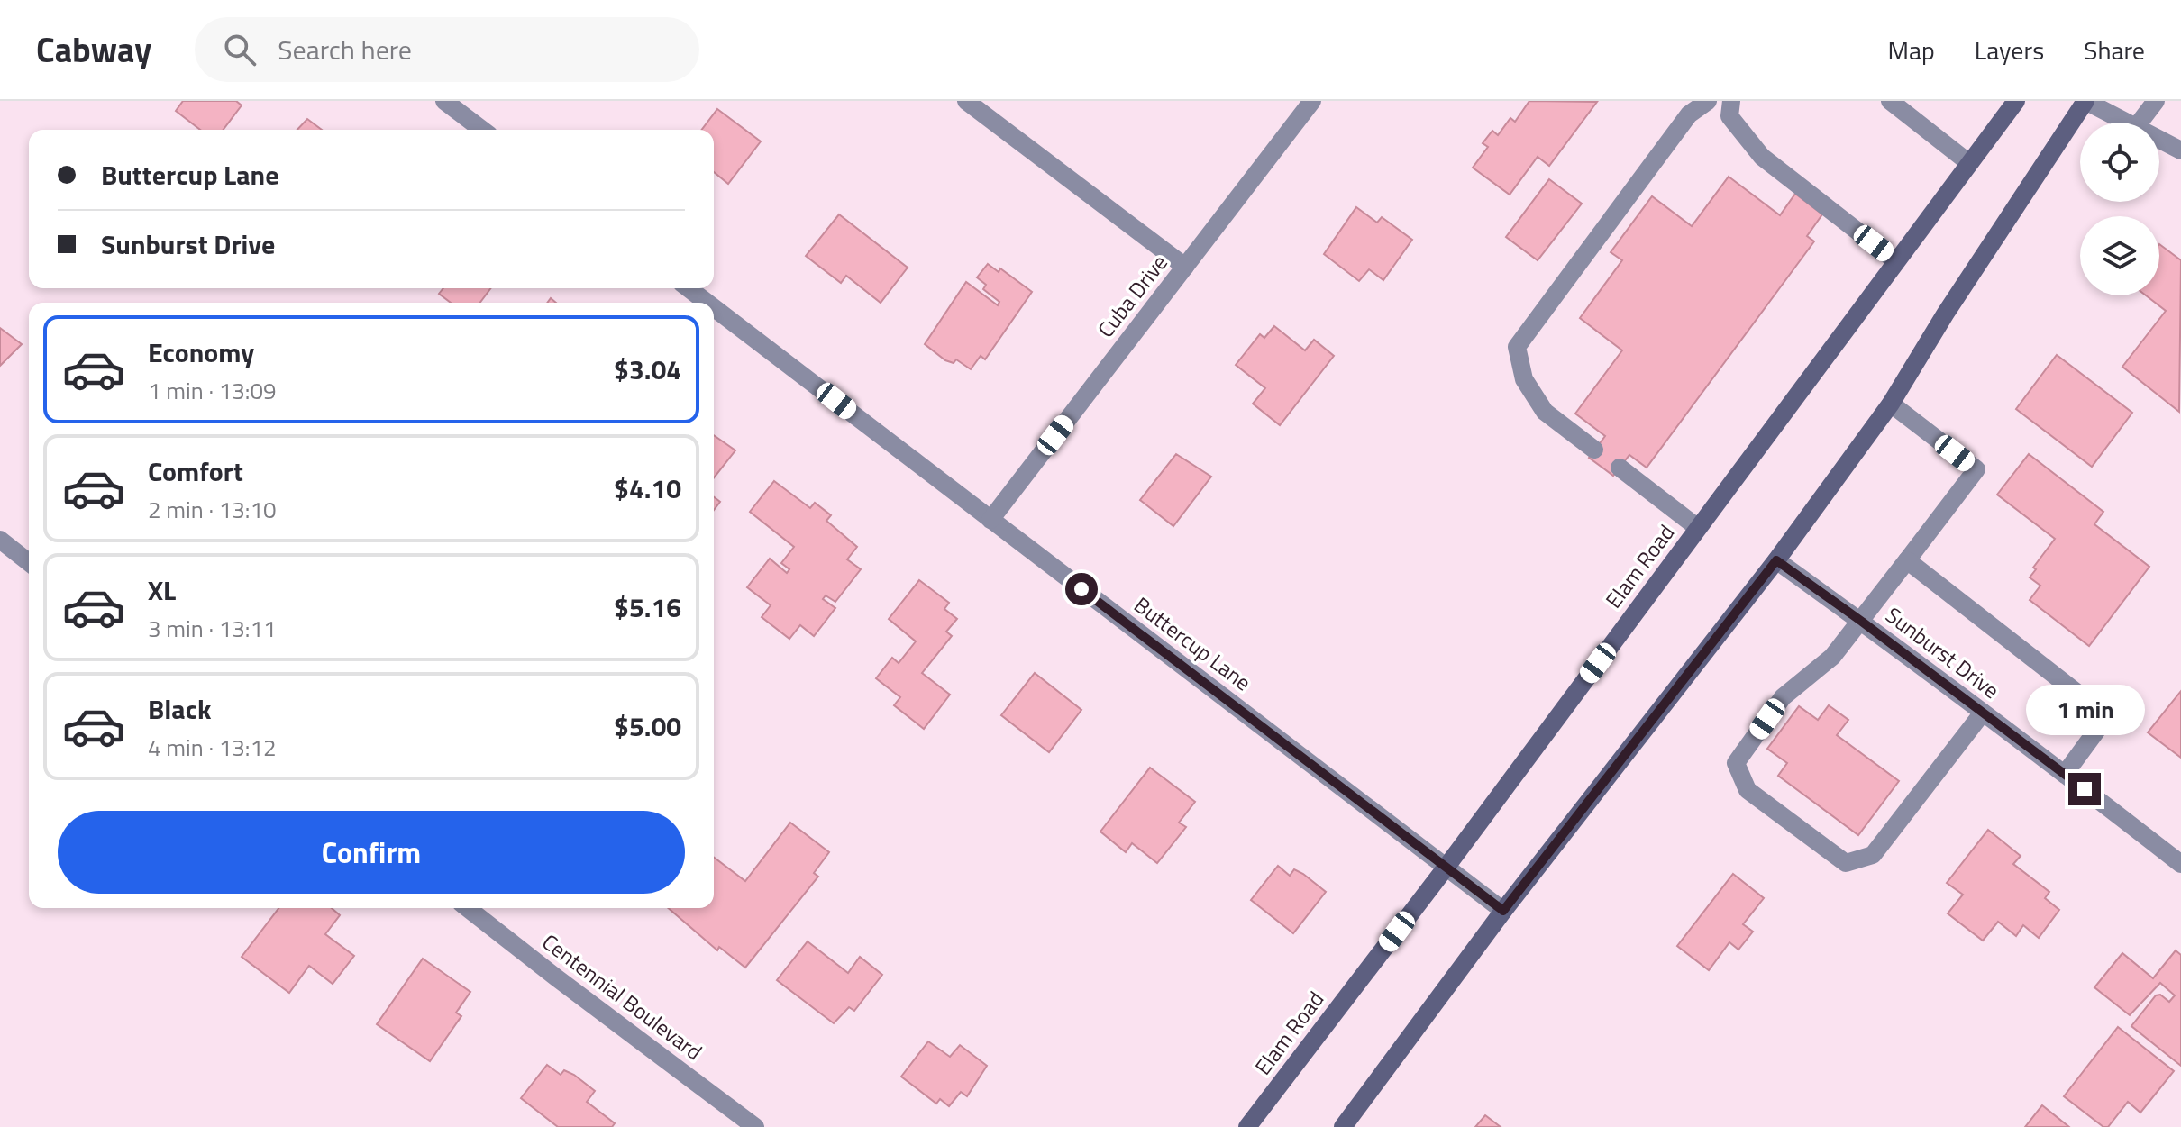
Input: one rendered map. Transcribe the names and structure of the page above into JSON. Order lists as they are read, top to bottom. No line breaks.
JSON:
{"streets":{"main road":["Elam Road"],"street":["Cuba Drive","Buttercup Lane","Sunburst Drive","Centennial Boulevard"]},"crossings":[["Cuba Drive","Buttercup Lane"],["Elam Road","Buttercup Lane"]],"page":{"header":"Cabway","search":"Search here","nav":["Map","Layers","Share"],"banner":["Buttercup Lane","Sunburst Drive"],"list":[{"name":"Economy","note":"1 min · 13:09","value":"$3.04"},{"name":"Comfort","note":"2 min · 13:10","value":"$4.10"},{"name":"XL","note":"3 min · 13:11","value":"$5.16"},{"name":"Black","note":"4 min · 13:12","value":"$5.00"}],"bubble":"1 min","buttons":"Confirm"}}
